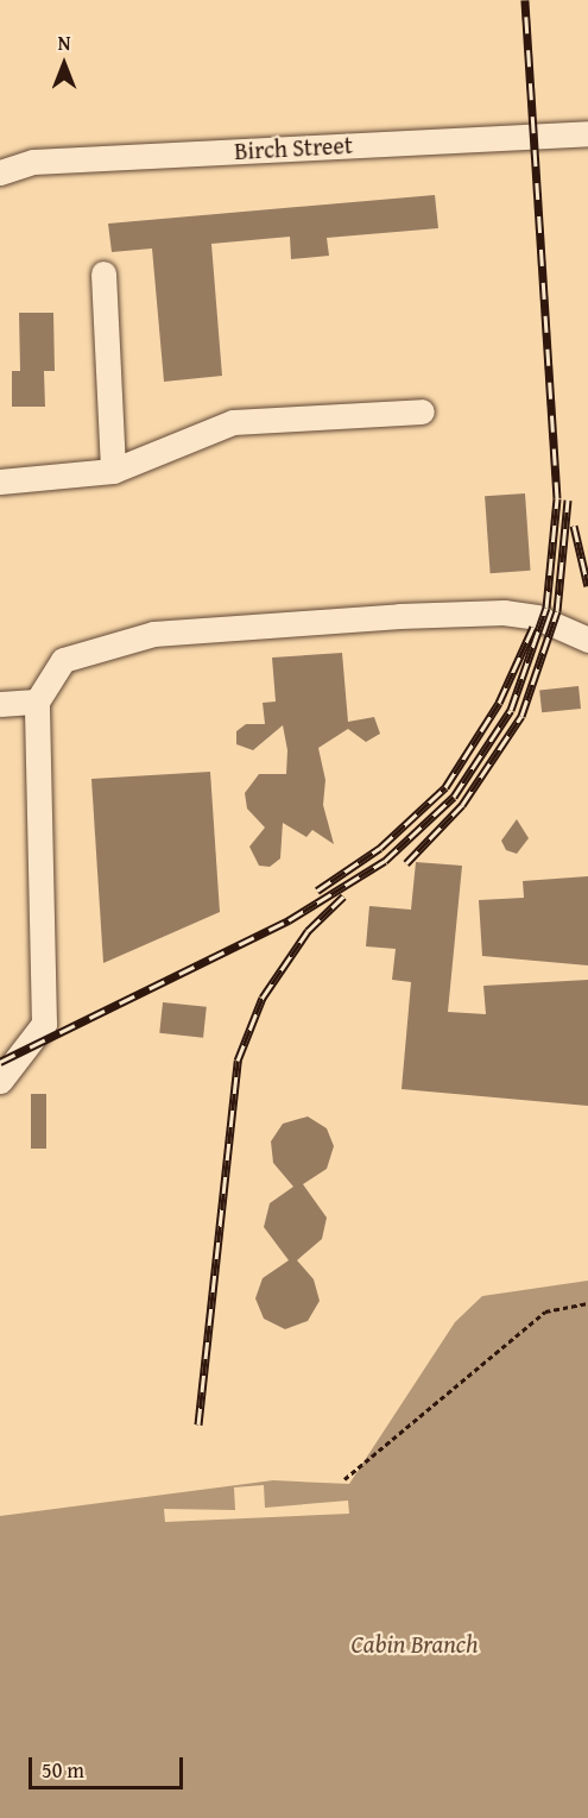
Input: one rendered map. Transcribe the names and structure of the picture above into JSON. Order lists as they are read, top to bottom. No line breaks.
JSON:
{"streets":{"street":["Birch Street"]},"water":["Cabin Branch"],"scale_bar":"50 m","north":"top"}
